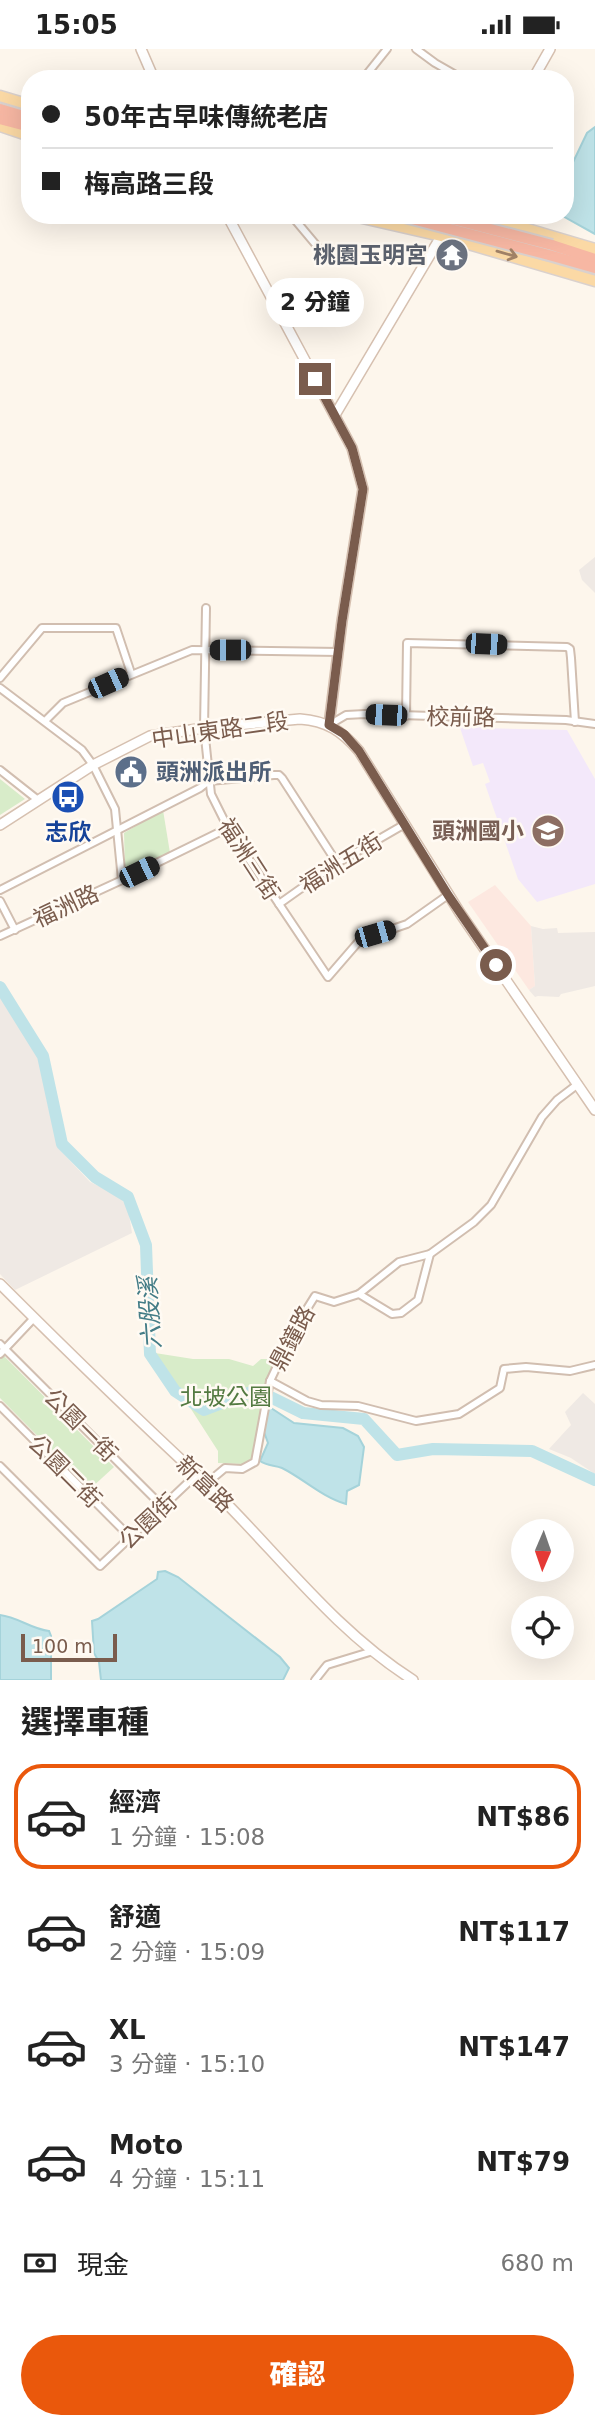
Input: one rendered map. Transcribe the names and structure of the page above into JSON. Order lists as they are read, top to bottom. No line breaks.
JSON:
{"streets":{"street":["校前路","中山東路二段","福洲三街","福洲五街","福洲路","鼎鐘路","公園一街","公園二街","新富路","公園街"]},"crossings":[["校前路","中山東路二段"],["中山東路二段","福洲三街"],["中山東路二段","福洲路"],["福洲三街","福洲五街"],["鼎鐘路","新富路"],["公園一街","公園街"],["公園二街","公園街"],["新富路","公園街"]],"water":["六股溪"],"parks":["北坡公園"],"places":{"temple":["桃園玉明宮"],"public building":["頭洲派出所"],"bus stop":["志欣"],"school or university":["頭洲國小"]},"scale_bar":"100 m","north":"bottom","page":{"status":"15:05","banner":["50年古早味傳統老店","梅高路三段"],"bubble":"2 分鐘","scale":"100 m","heading":"選擇車種","list":[{"name":"經濟","note":"1 分鐘 · 15:08","value":"NT$86"},{"name":"舒適","note":"2 分鐘 · 15:09","value":"NT$117"},{"name":"XL","note":"3 分鐘 · 15:10","value":"NT$147"},{"name":"Moto","note":"4 分鐘 · 15:11","value":"NT$79"}],"pay":["現金","680 m"],"buttons":"確認"}}
